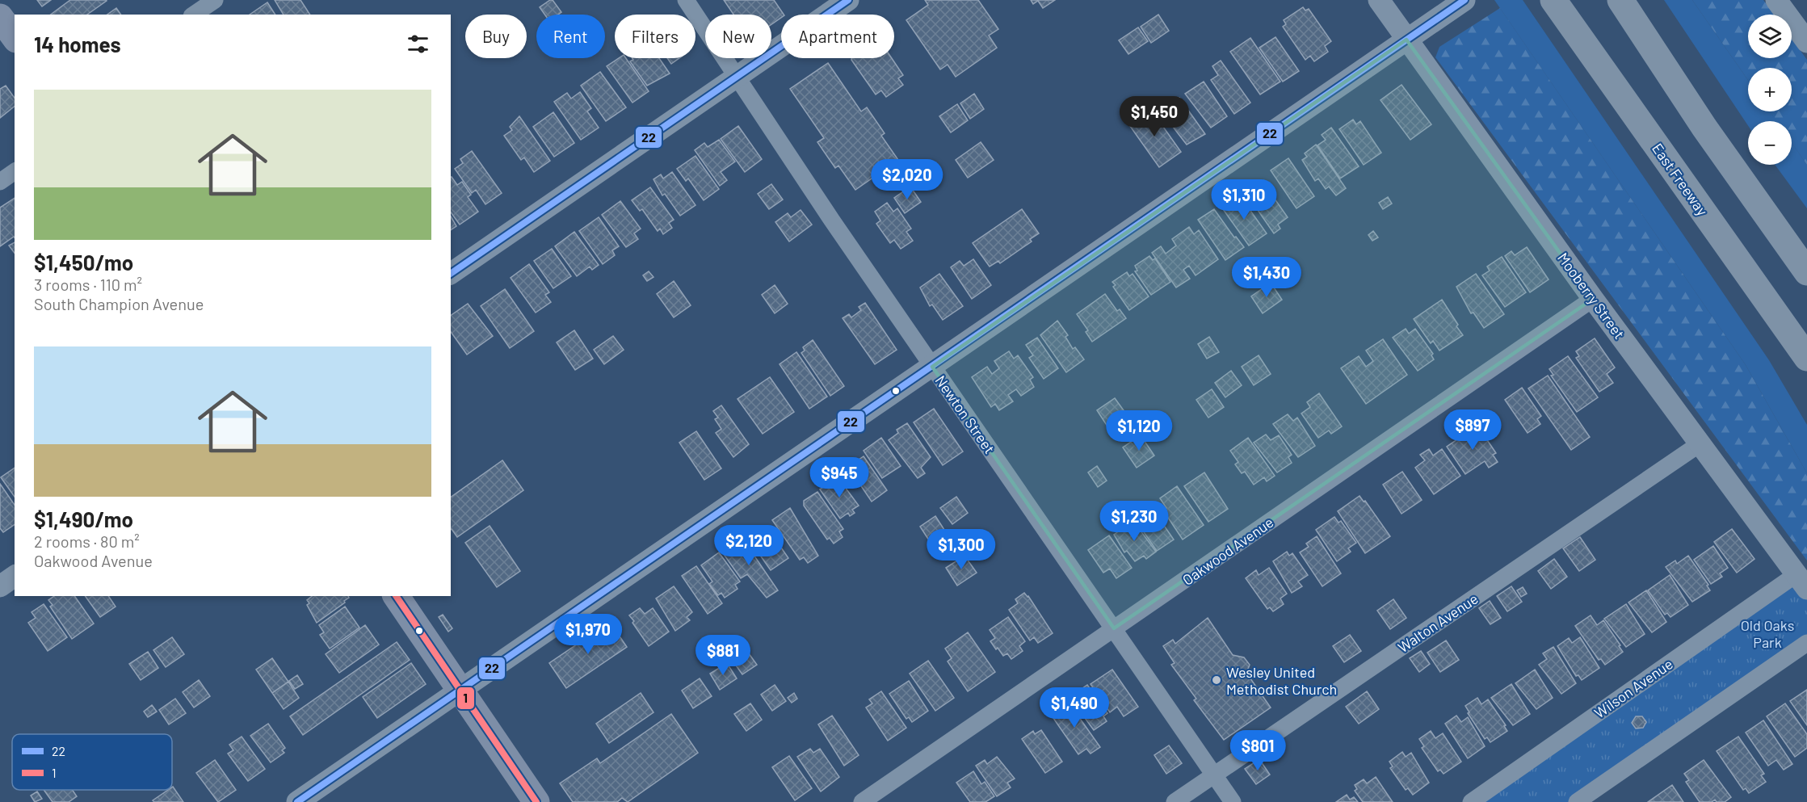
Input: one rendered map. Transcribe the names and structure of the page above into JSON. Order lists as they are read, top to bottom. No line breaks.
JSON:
{"streets":{"highway":["East Freeway"],"street":["Mooberry Street","Newton Street","Oakwood Avenue","Walton Avenue","Wilson Avenue"]},"crossings":[["Mooberry Street","Oakwood Avenue"],["Mooberry Street","Walton Avenue"],["Mooberry Street","Wilson Avenue"],["Newton Street","Oakwood Avenue"],["Newton Street","Walton Avenue"]],"parks":["Old Oaks Park"],"places":["Wesley United Methodist Church"],"lines":["transit line 22","transit line 1"],"legend":["22","1"],"page":{"map_buttons":["+","−"],"chip":["Buy","Rent","Filters","New","Apartment"],"heading":"14 homes","list":[{"name":"$1,450/mo","note":"3 rooms · 110 m² · South Champion Avenue"},{"name":"$1,490/mo","note":"2 rooms · 80 m² · Oakwood Avenue"}],"price":["$1,450","$2,020","$1,310","$1,430","$897","$1,120","$945","$1,230","$2,120","$1,300","$1,970","$881","$1,490","$801"]}}
